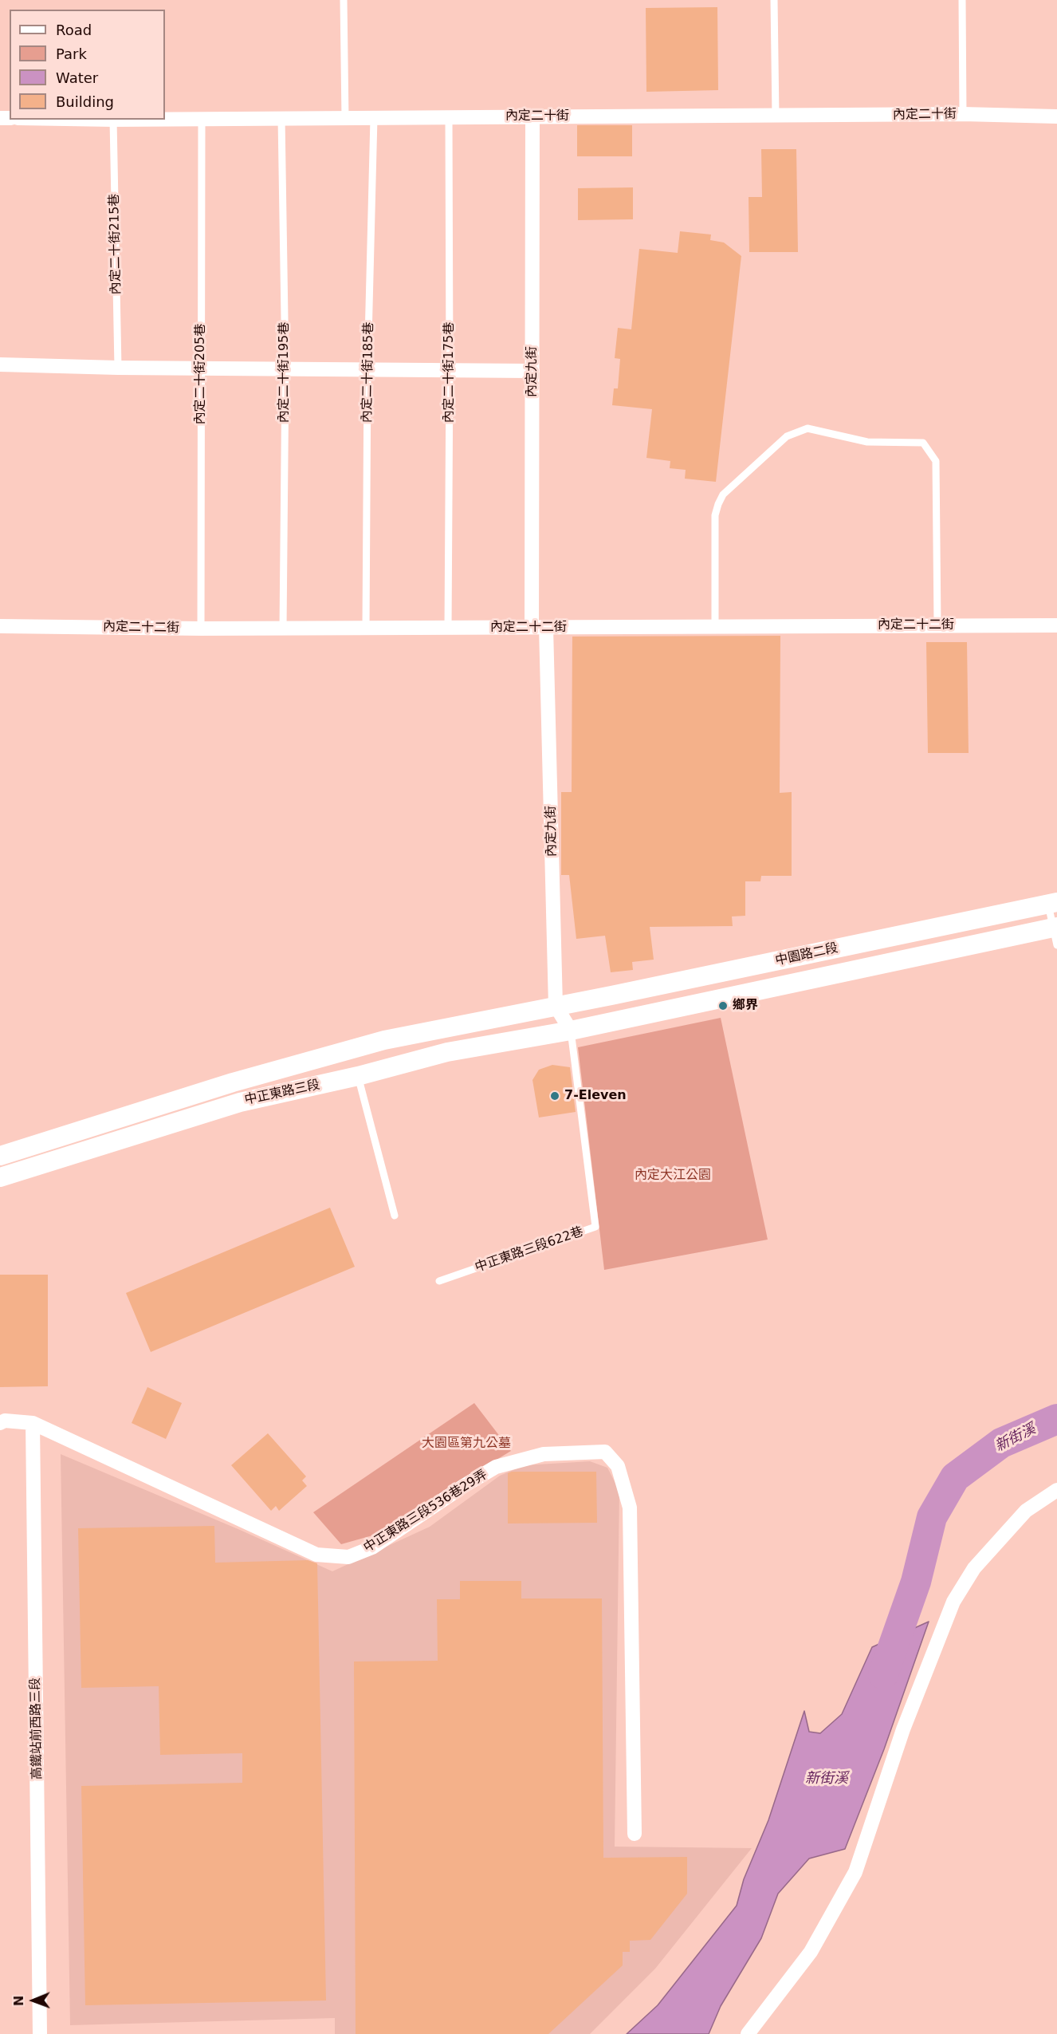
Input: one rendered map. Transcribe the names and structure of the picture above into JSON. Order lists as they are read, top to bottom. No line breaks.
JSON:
{"streets":{"main road":["中園路二段","中正東路三段"],"street":["內定二十街","內定九街","內定二十二街","中正東路三段536巷29弄","高鐵站前西路三段"],"lane":["內定二十街215巷","內定二十街195巷","內定二十街185巷","內定二十街175巷","內定二十街205巷","中正東路三段622巷"]},"crossings":[["內定二十街","內定九街"],["內定二十街","內定二十街195巷"],["內定二十街","內定二十街185巷"],["內定二十街","內定二十街175巷"],["內定二十街","內定二十街205巷"],["內定九街","內定二十二街"],["內定九街","中園路二段"],["內定九街","中正東路三段"],["內定九街","中正東路三段622巷"],["內定二十街195巷","內定二十二街"],["內定二十街185巷","內定二十二街"],["內定二十街175巷","內定二十二街"],["內定二十街205巷","內定二十二街"],["中園路二段","中正東路三段"],["中園路二段","中正東路三段622巷"],["中正東路三段","中正東路三段622巷"],["中正東路三段536巷29弄","高鐵站前西路三段"]],"water":["新街溪"],"parks":["內定大江公園","大園區第九公墓"],"places":["鄉界","7-Eleven"],"legend":["Road","Park","Water","Building"],"north":"left"}
